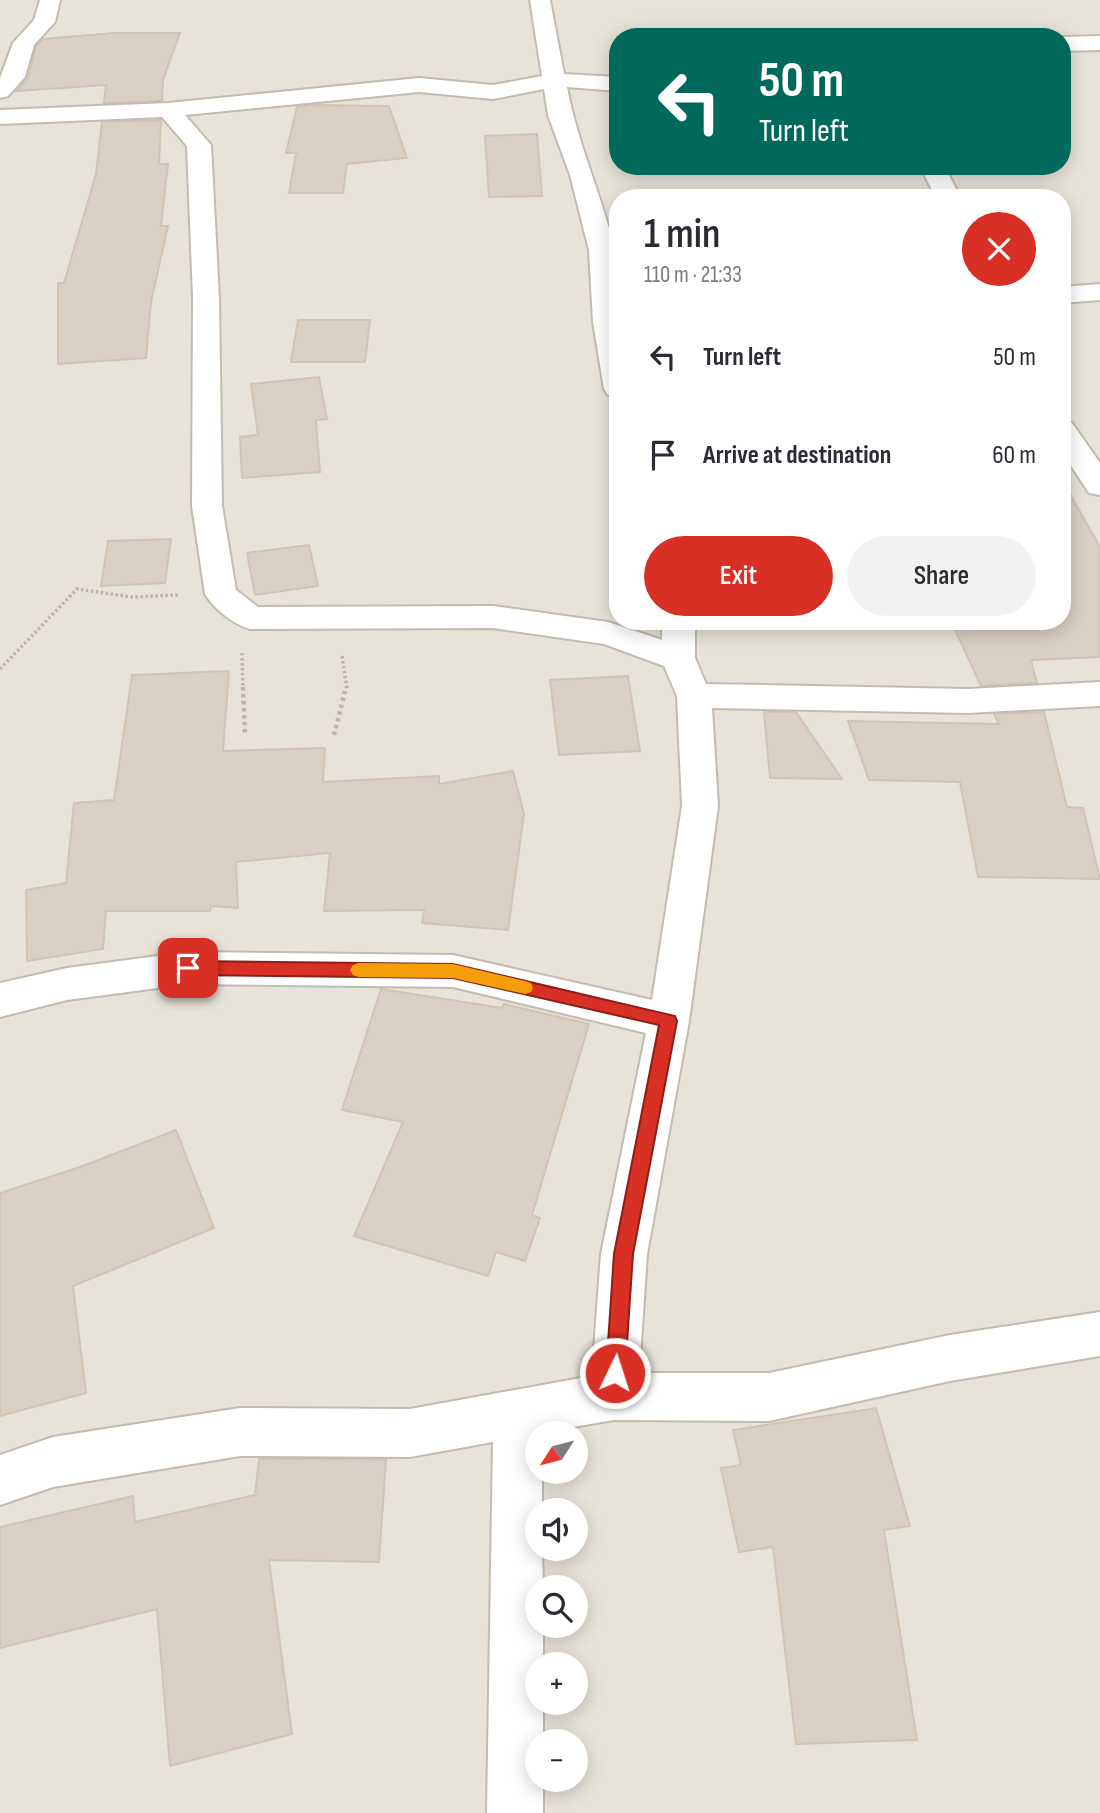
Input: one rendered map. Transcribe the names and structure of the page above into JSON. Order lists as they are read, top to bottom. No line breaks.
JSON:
{"north":"bottom left","page":{"turn":["50 m","Turn left"],"heading":["1 min","110 m · 21:33"],"list":[{"name":"Turn left","value":"50 m"},{"name":"Arrive at destination","value":"60 m"}],"buttons":["Exit","Share"],"map_buttons":["+","−"]}}
